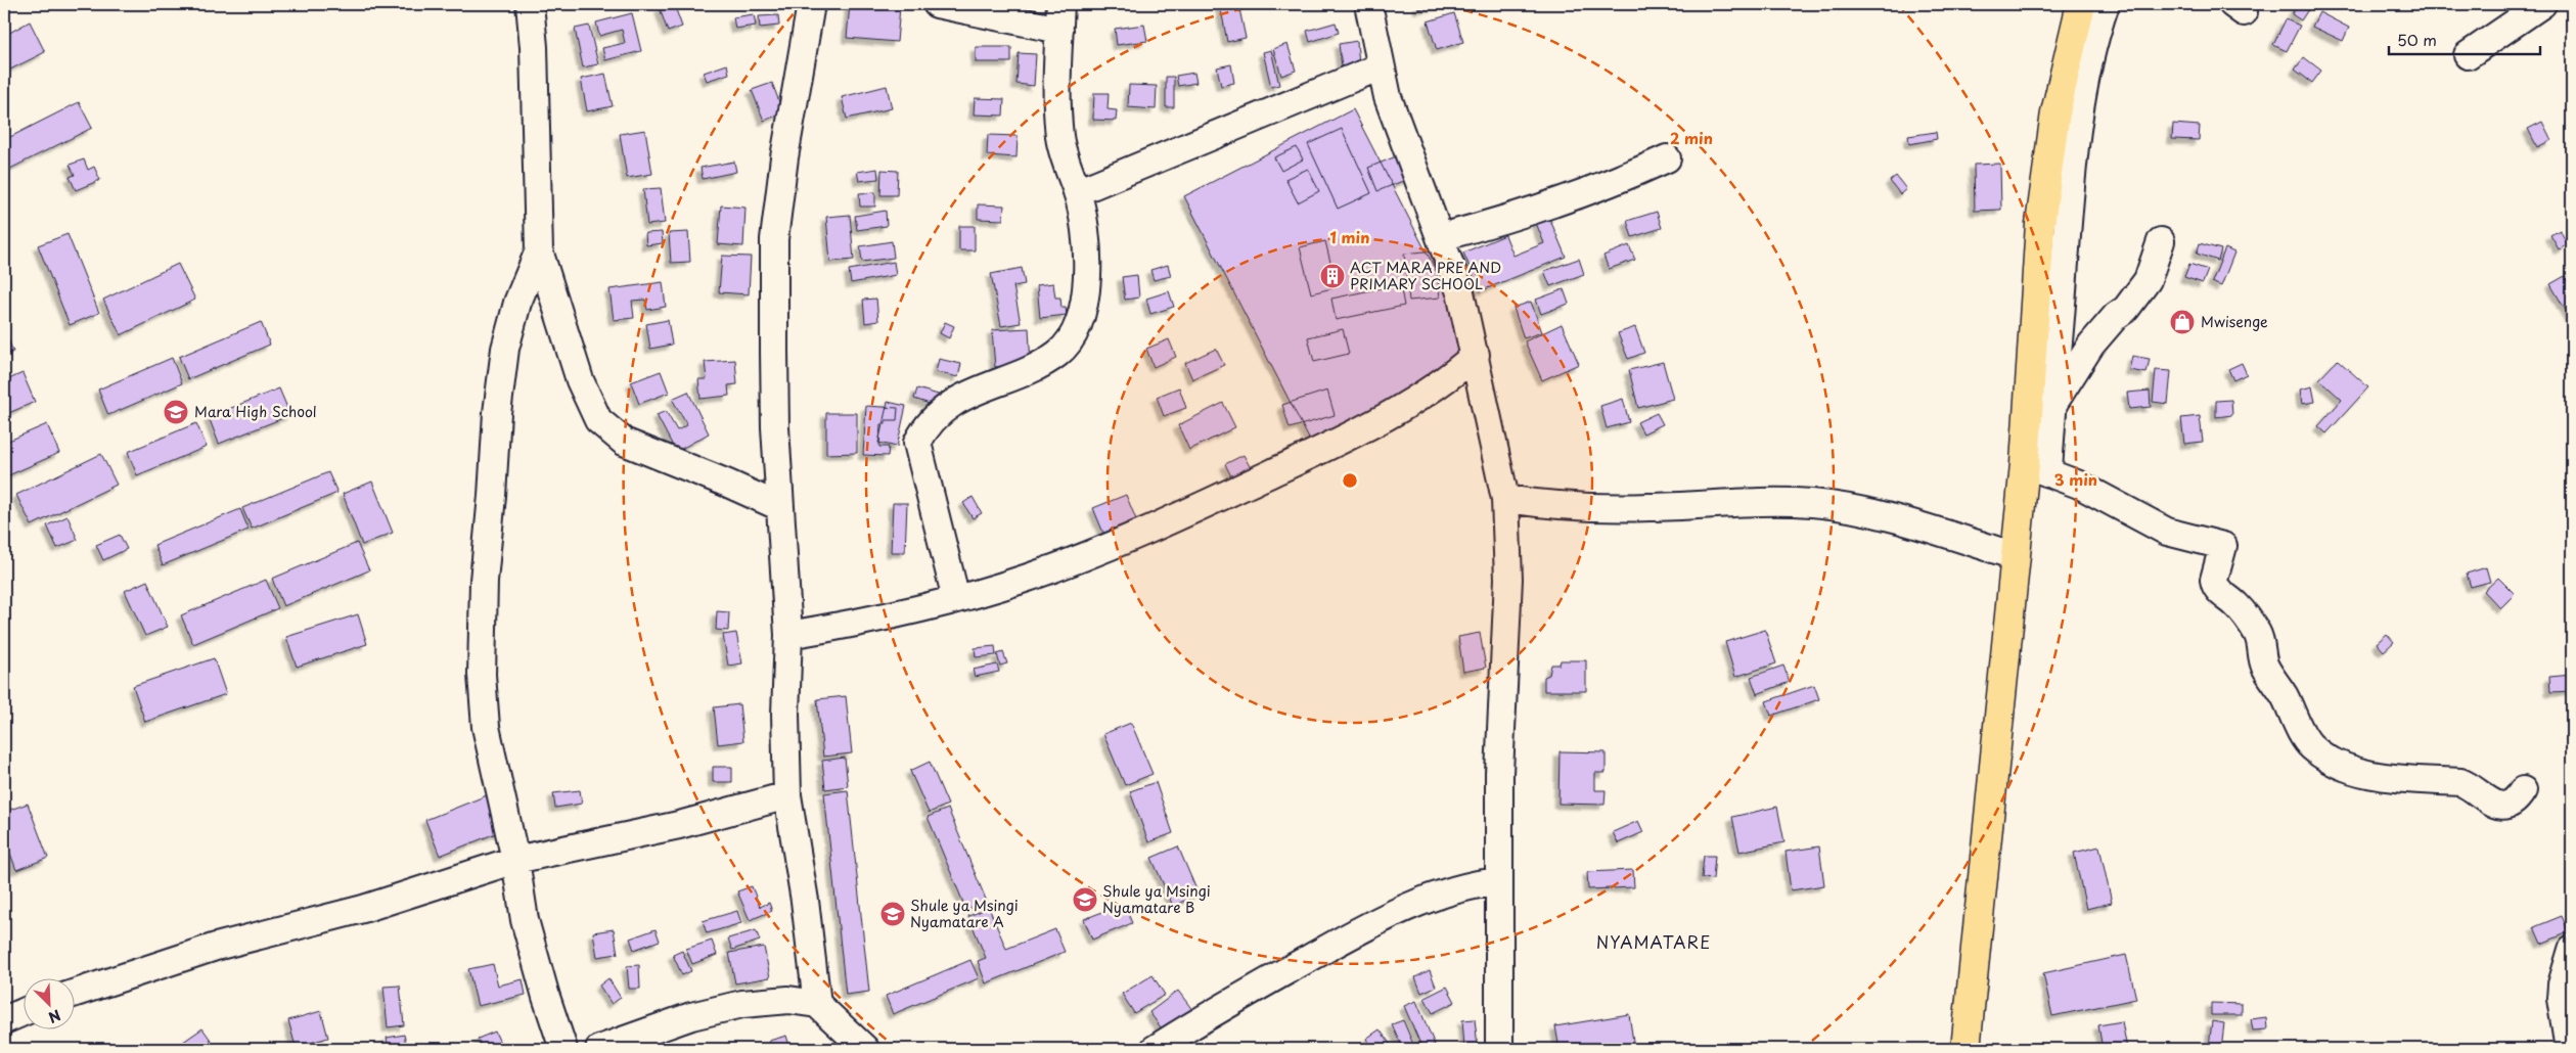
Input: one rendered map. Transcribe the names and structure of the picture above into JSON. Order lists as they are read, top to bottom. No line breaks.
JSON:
{"districts":["NYAMATARE"],"places":{"building":["ACT MARA PRE AND PRIMARY SCHOOL"],"shop":["Mwisenge"],"school or university":["Mara High School","Shule ya Msingi Nyamatare B","Shule ya Msingi Nyamatare A"]},"scale_bar":"50 m","north":"bottom right","rings":["2 min","1 min","3 min"]}
